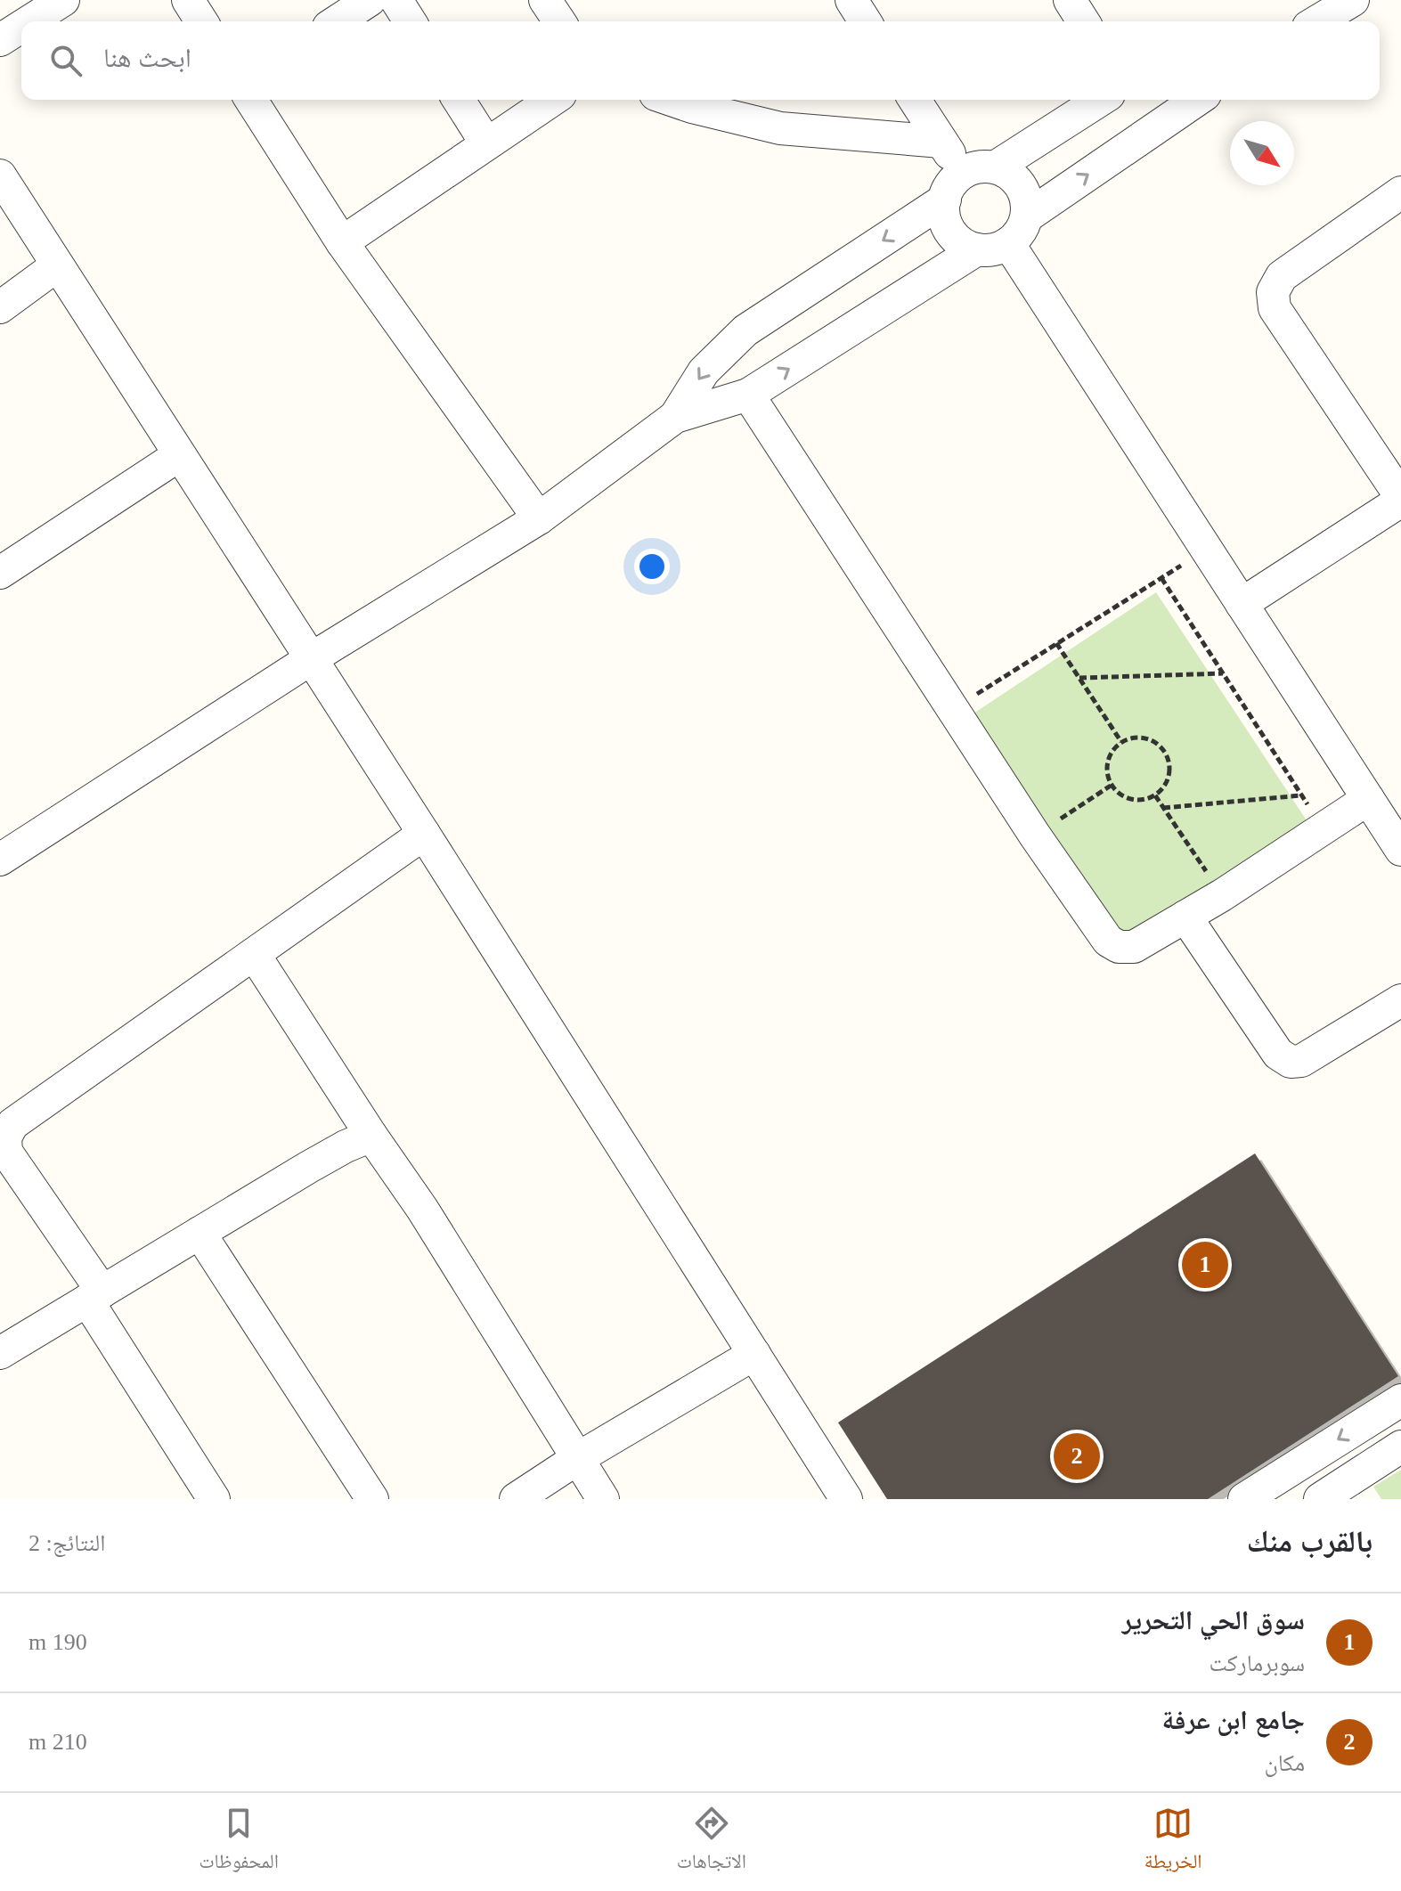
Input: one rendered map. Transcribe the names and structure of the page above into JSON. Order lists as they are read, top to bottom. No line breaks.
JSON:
{"north":"bottom right","page":{"search":"ابحث هنا","pins":["1","2"],"heading":["بالقرب منك","النتائج: 2"],"list":[{"mark":"1","name":"سوق الحي التحرير","note":"سوبرماركت","value":"190 m"},{"mark":"2","name":"جامع ابن عرفة","note":"مكان","value":"210 m"}],"nav":["الخريطة","الاتجاهات","المحفوظات"]}}
